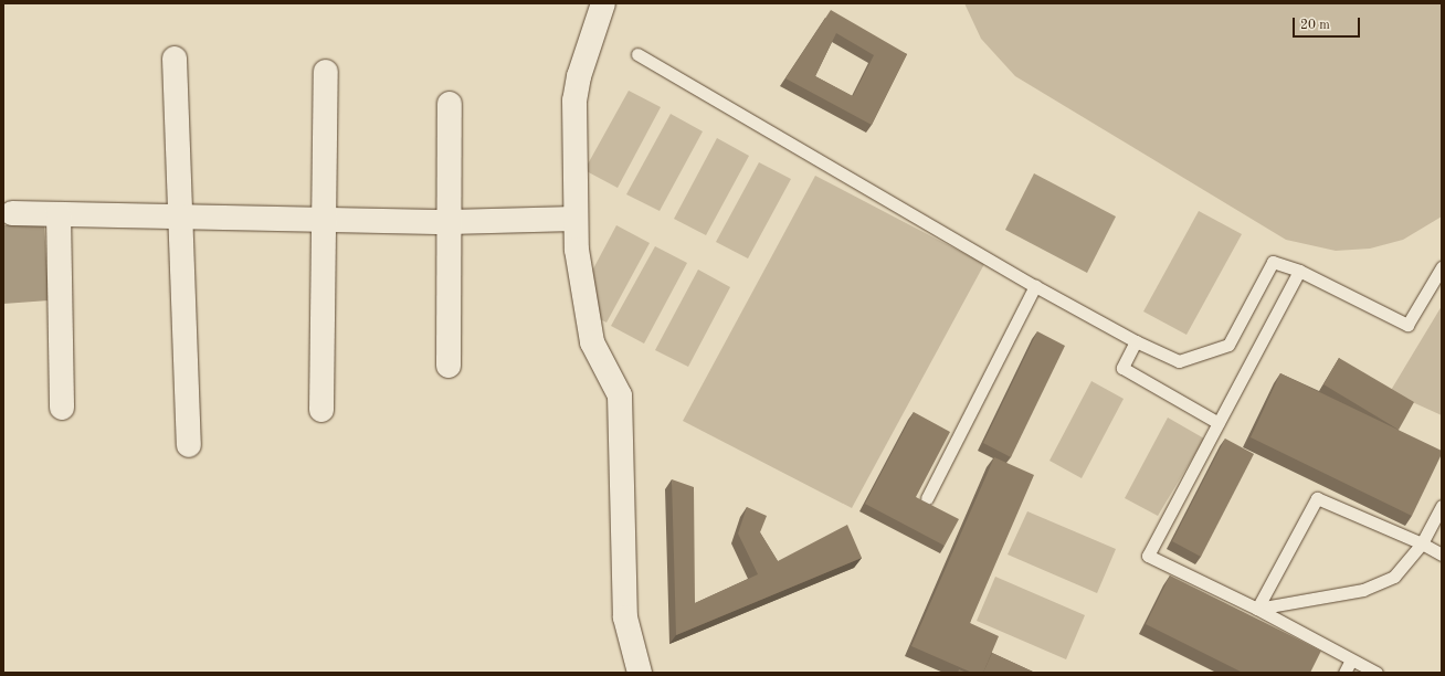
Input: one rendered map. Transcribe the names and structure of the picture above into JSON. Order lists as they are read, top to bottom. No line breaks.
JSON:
{"scale_bar":"20 m"}
